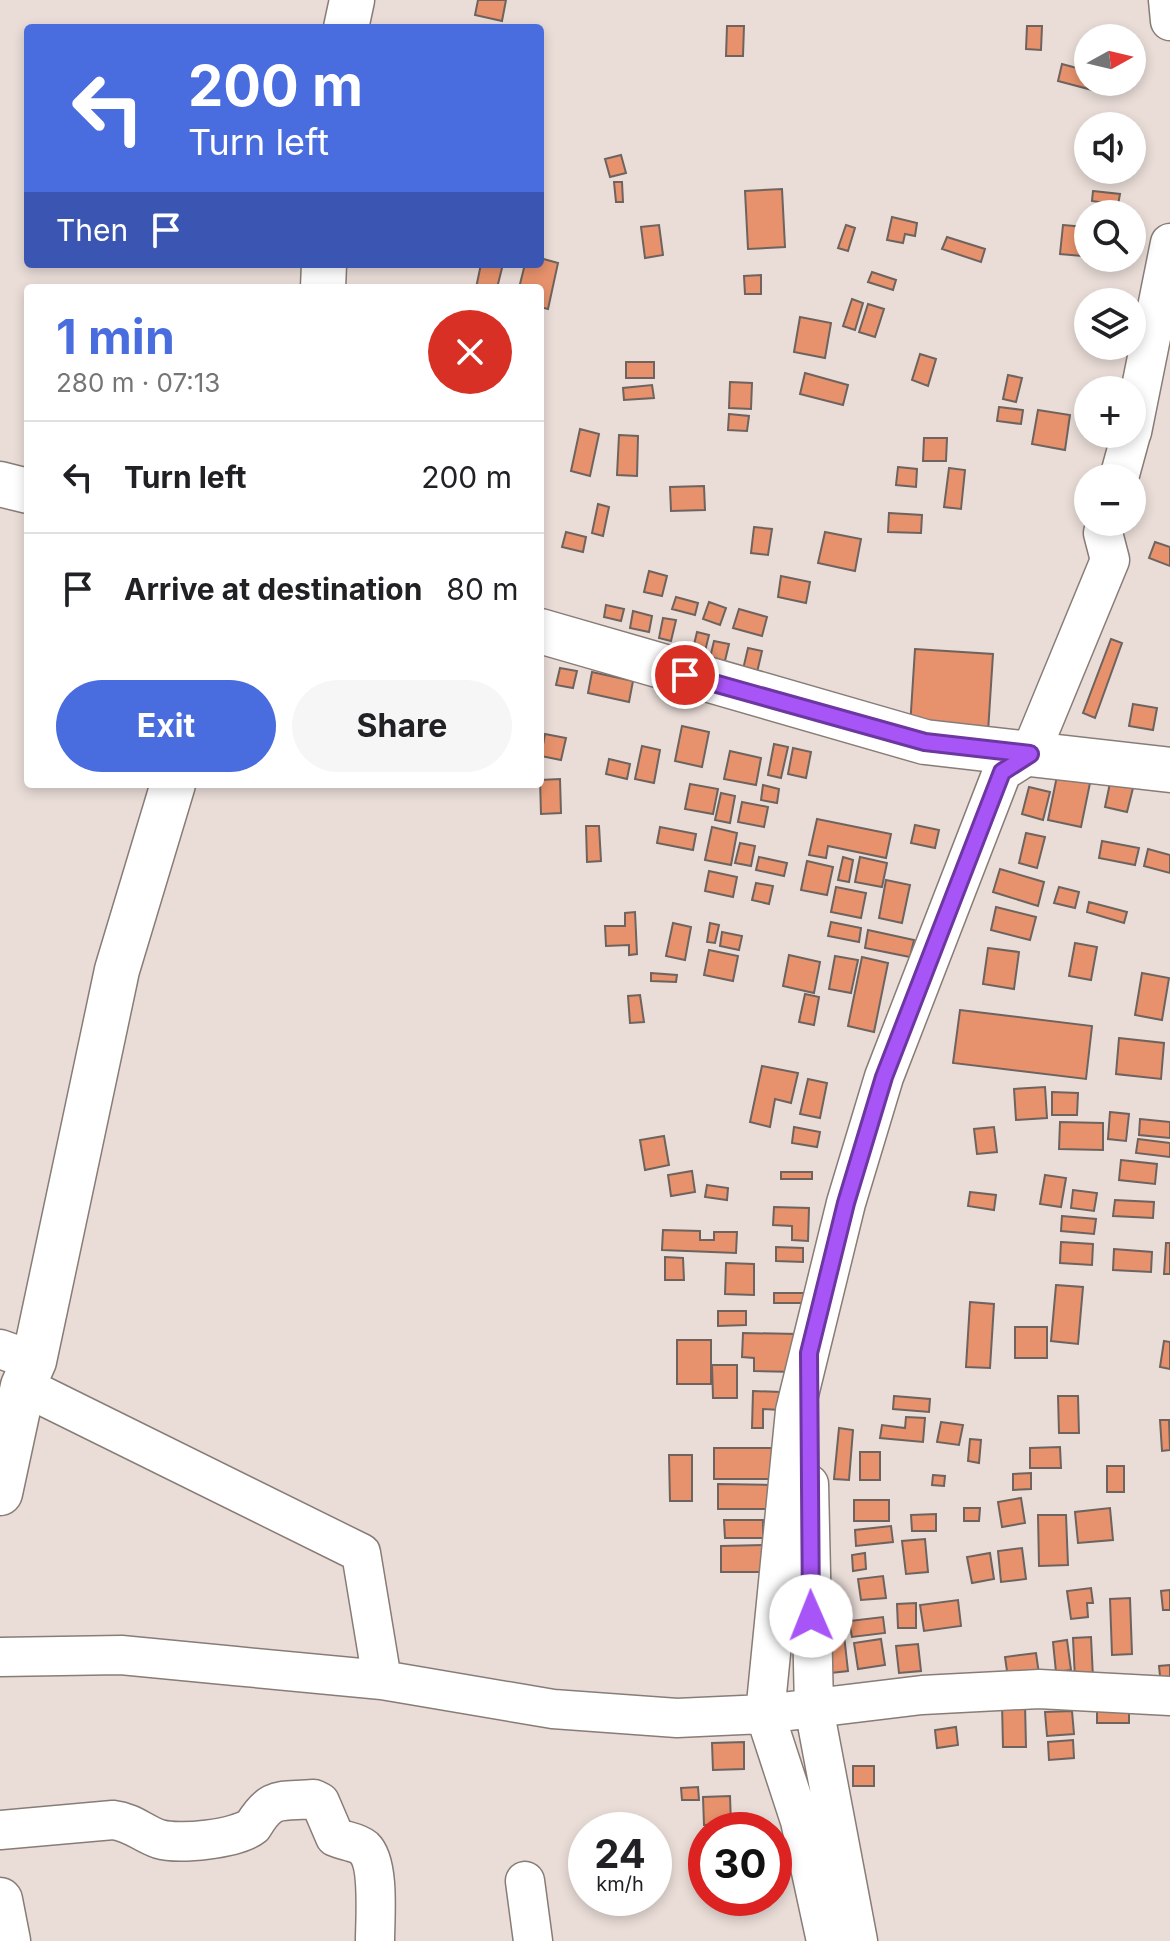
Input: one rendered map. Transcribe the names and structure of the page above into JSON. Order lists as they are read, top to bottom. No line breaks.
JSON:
{"north":"right","page":{"map_buttons":["+","−"],"turn":["200 m","Turn left"],"then":"Then","heading":["1 min","280 m · 07:13"],"list":[{"name":"Turn left","value":"200 m"},{"name":"Arrive at destination","value":"80 m"}],"buttons":["Exit","Share"],"speed":"24 km/h","limit":"30"}}
